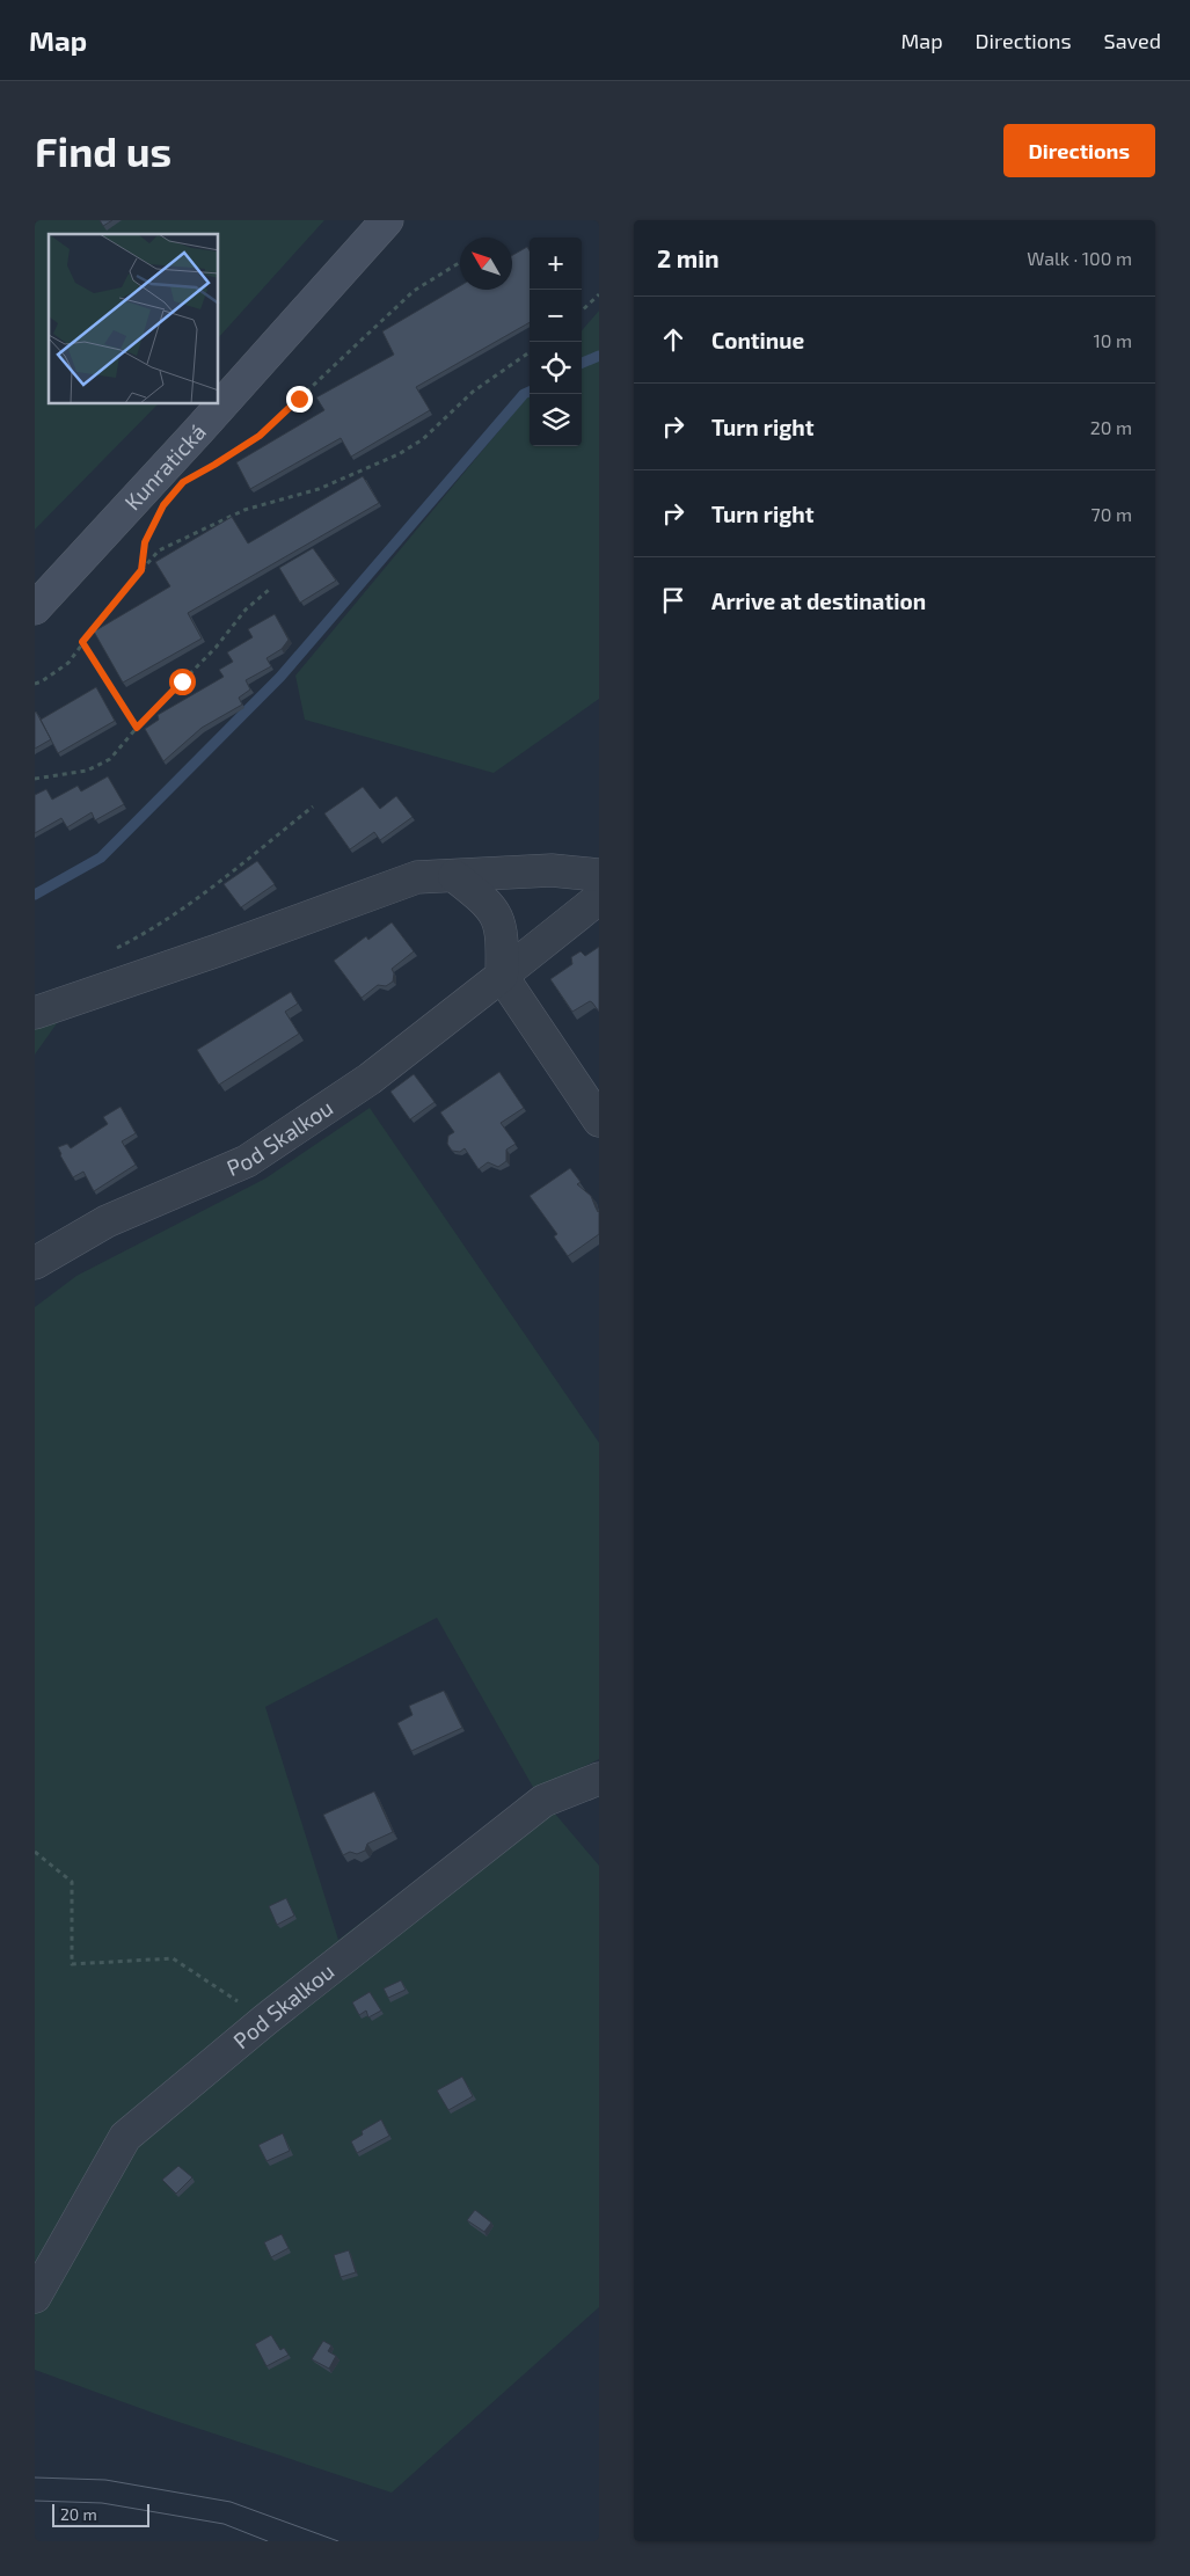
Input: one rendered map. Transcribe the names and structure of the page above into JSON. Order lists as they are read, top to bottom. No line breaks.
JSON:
{"streets":{"street":["Kunratická","Pod Skalkou"]},"scale_bar":"20 m","north":"top left","page":{"header":"Map","nav":["Map","Directions","Saved"],"buttons":"Directions","title":"Find us","heading":["2 min","Walk · 100 m"],"map_buttons":["+","−"],"list":[["Continue","10 m"],["Turn right","20 m"],["Turn right","70 m"],"Arrive at destination"],"scale":"20 m"}}
